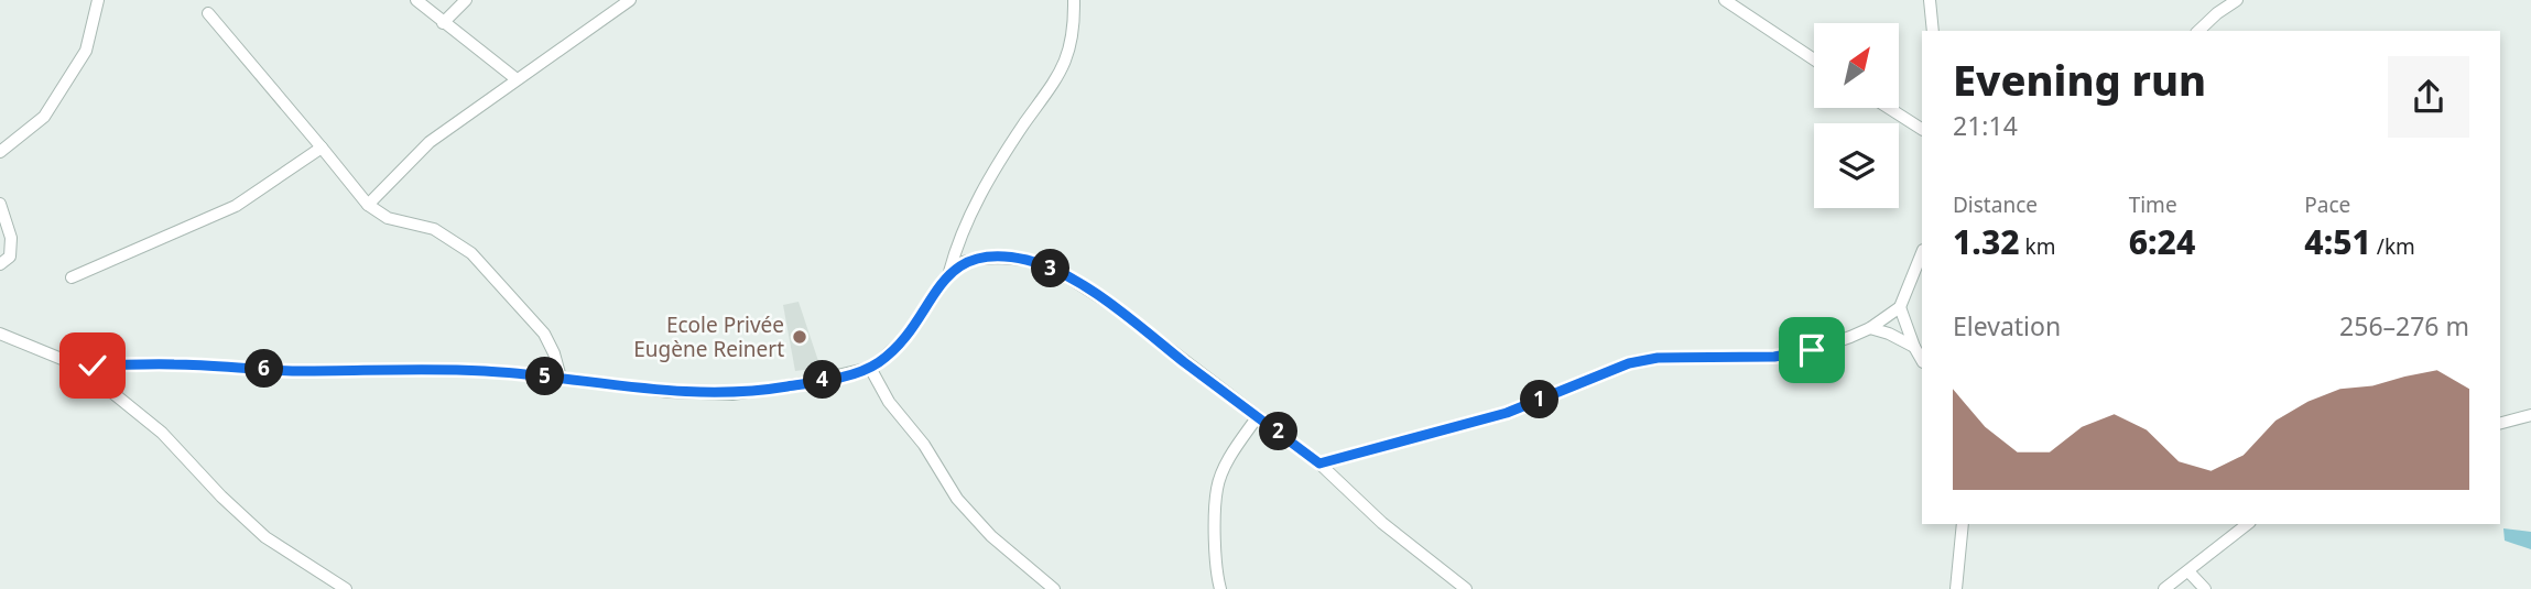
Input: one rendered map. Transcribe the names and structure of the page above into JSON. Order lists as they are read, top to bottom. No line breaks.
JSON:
{"places":["Ecole Privée Eugène Reinert"],"north":"top right","page":{"heading":["Evening run","21:14"],"stats":[["Distance","1.32 km"],["Time","6:24"],["Pace","4:51 /km"]],"pins":["3","6","5","4","1","2"],"chart":["Elevation","256–276 m"]}}
